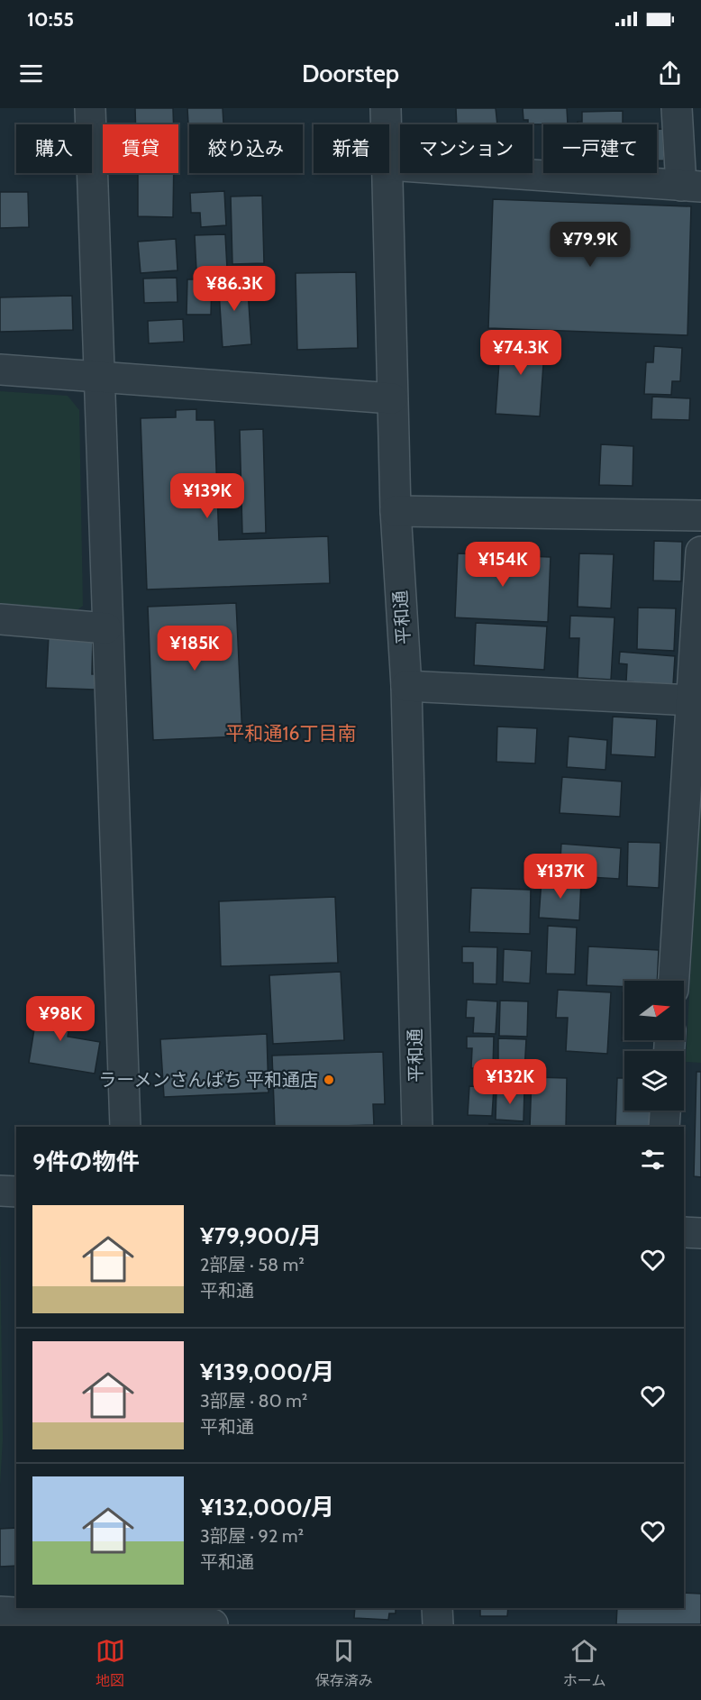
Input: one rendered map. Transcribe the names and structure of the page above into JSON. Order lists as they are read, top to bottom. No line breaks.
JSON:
{"streets":{"street":["平和通"]},"districts":["平和通16丁目南"],"places":["ラーメンさんぱち 平和通店"],"north":"right","page":{"status":"10:55","header":"Doorstep","chip":["購入","賃貸","絞り込み","新着","マンション","一戸建て"],"price":["¥79.9K","¥86.3K","¥74.3K","¥139K","¥154K","¥185K","¥137K","¥98K","¥132K"],"heading":"9件の物件","list":[{"name":"¥79,900/月","note":"2部屋 · 58 m² · 平和通"},{"name":"¥139,000/月","note":"3部屋 · 80 m² · 平和通"},{"name":"¥132,000/月","note":"3部屋 · 92 m² · 平和通"}],"tabs":["地図","保存済み","ホーム"]}}
